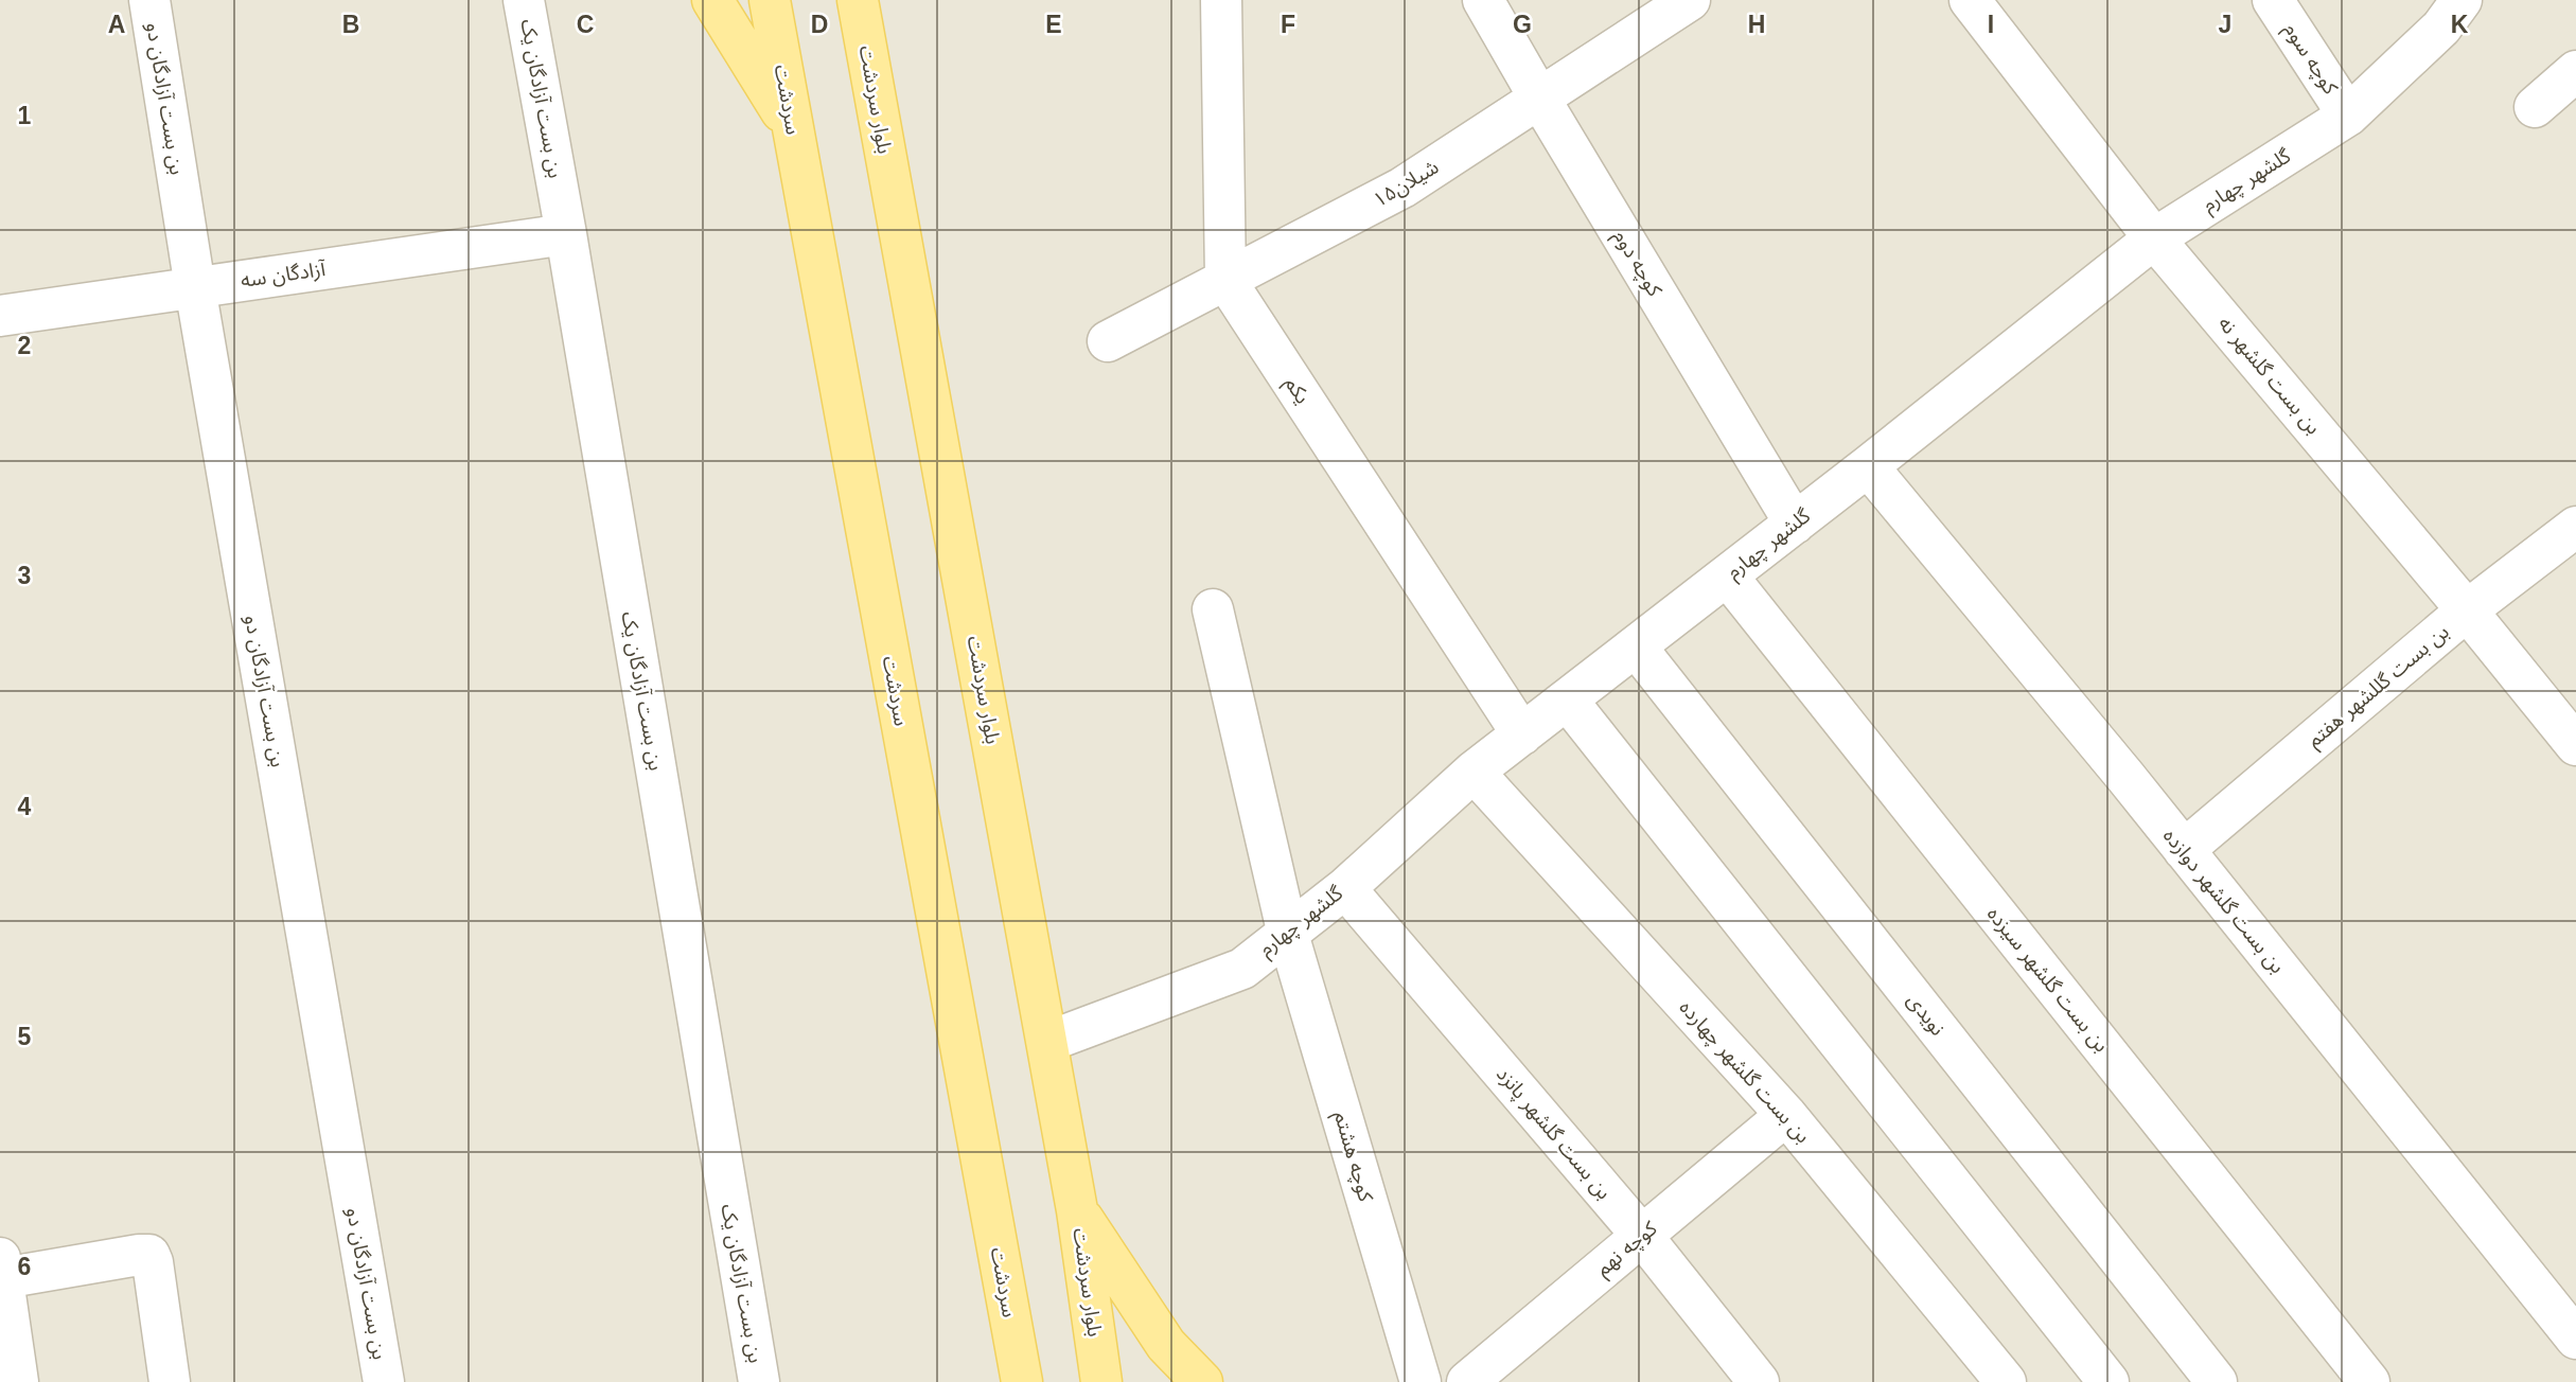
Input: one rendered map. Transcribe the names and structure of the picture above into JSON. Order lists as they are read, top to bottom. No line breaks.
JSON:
{"streets":{"main road":["سردشت","بلوار سردشت"],"street":["کوچه سوم","بن بست آزادگان دو","بن بست آزادگان یک","گلشهر چهارم","شیلان۱۵","کوچه دوم","آزادگان سه","بن بست گلشهر نه","یکم","بن بست گللشهر هفتم","بن بست گلشهر دوازده","بن بست گلشهر سیزده","نویدی","بن بست گلشهر چهارده","بن بست گلشهر پانزد","کوچه هشتم","کوچه نهم"]},"crossings":[["کوچه سوم","گلشهر چهارم"],["بن بست آزادگان دو","آزادگان سه"],["بن بست آزادگان یک","آزادگان سه"],["بلوار سردشت","گلشهر چهارم"],["گلشهر چهارم","کوچه دوم"],["گلشهر چهارم","بن بست گلشهر نه"],["گلشهر چهارم","یکم"],["گلشهر چهارم","بن بست گلشهر دوازده"],["گلشهر چهارم","بن بست گلشهر سیزده"],["گلشهر چهارم","نویدی"],["گلشهر چهارم","بن بست گلشهر چهارده"],["گلشهر چهارم","بن بست گلشهر پانزد"],["گلشهر چهارم","کوچه هشتم"],["شیلان۱۵","کوچه دوم"],["شیلان۱۵","یکم"],["بن بست گلشهر نه","بن بست گللشهر هفتم"],["بن بست گللشهر هفتم","بن بست گلشهر دوازده"],["بن بست گلشهر چهارده","کوچه نهم"],["بن بست گلشهر پانزد","کوچه نهم"]],"grid":{"columns":["A","B","C","D","E","F","G","H","I","J","K"],"rows":["1","2","3","4","5","6"]}}
